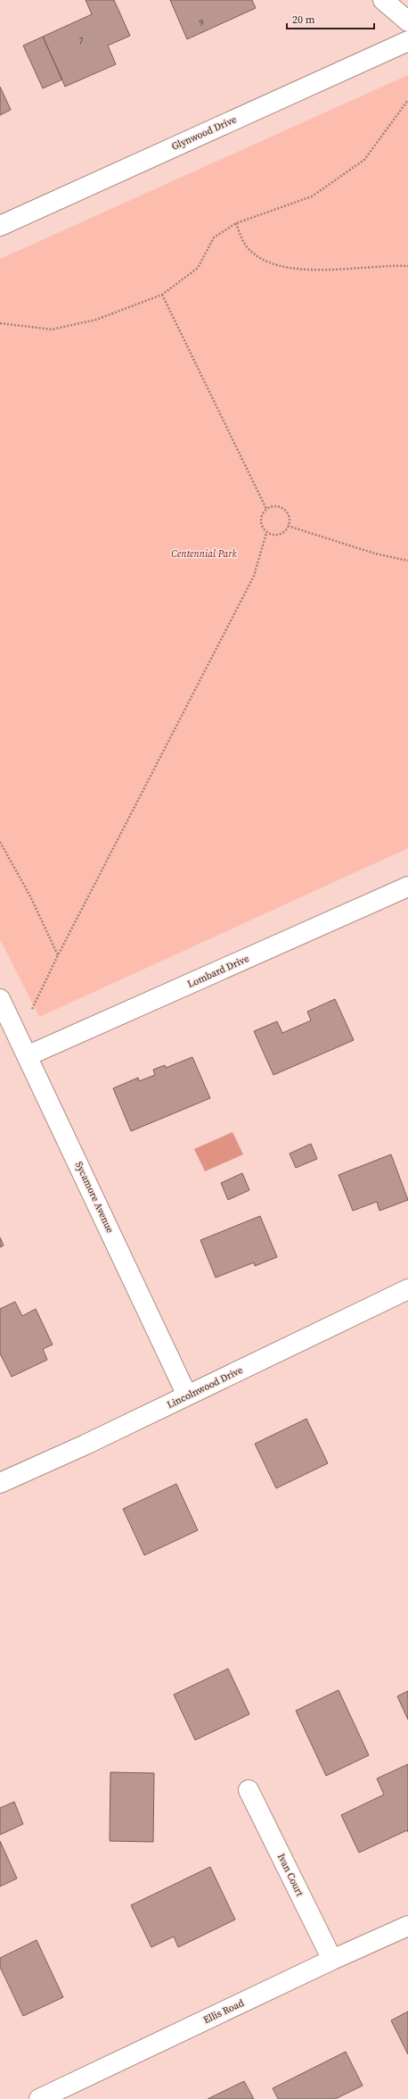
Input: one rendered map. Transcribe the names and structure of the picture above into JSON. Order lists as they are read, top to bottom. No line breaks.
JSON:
{"streets":{"street":["Glynwood Drive","Lombard Drive","Sycamore Avenue","Lincolnwood Drive","Ivan Court","Ellis Road"]},"crossings":[["Lombard Drive","Sycamore Avenue"],["Sycamore Avenue","Lincolnwood Drive"],["Ivan Court","Ellis Road"]],"parks":["Centennial Park"],"house_numbers":["9","7"],"scale_bar":"20 m"}
